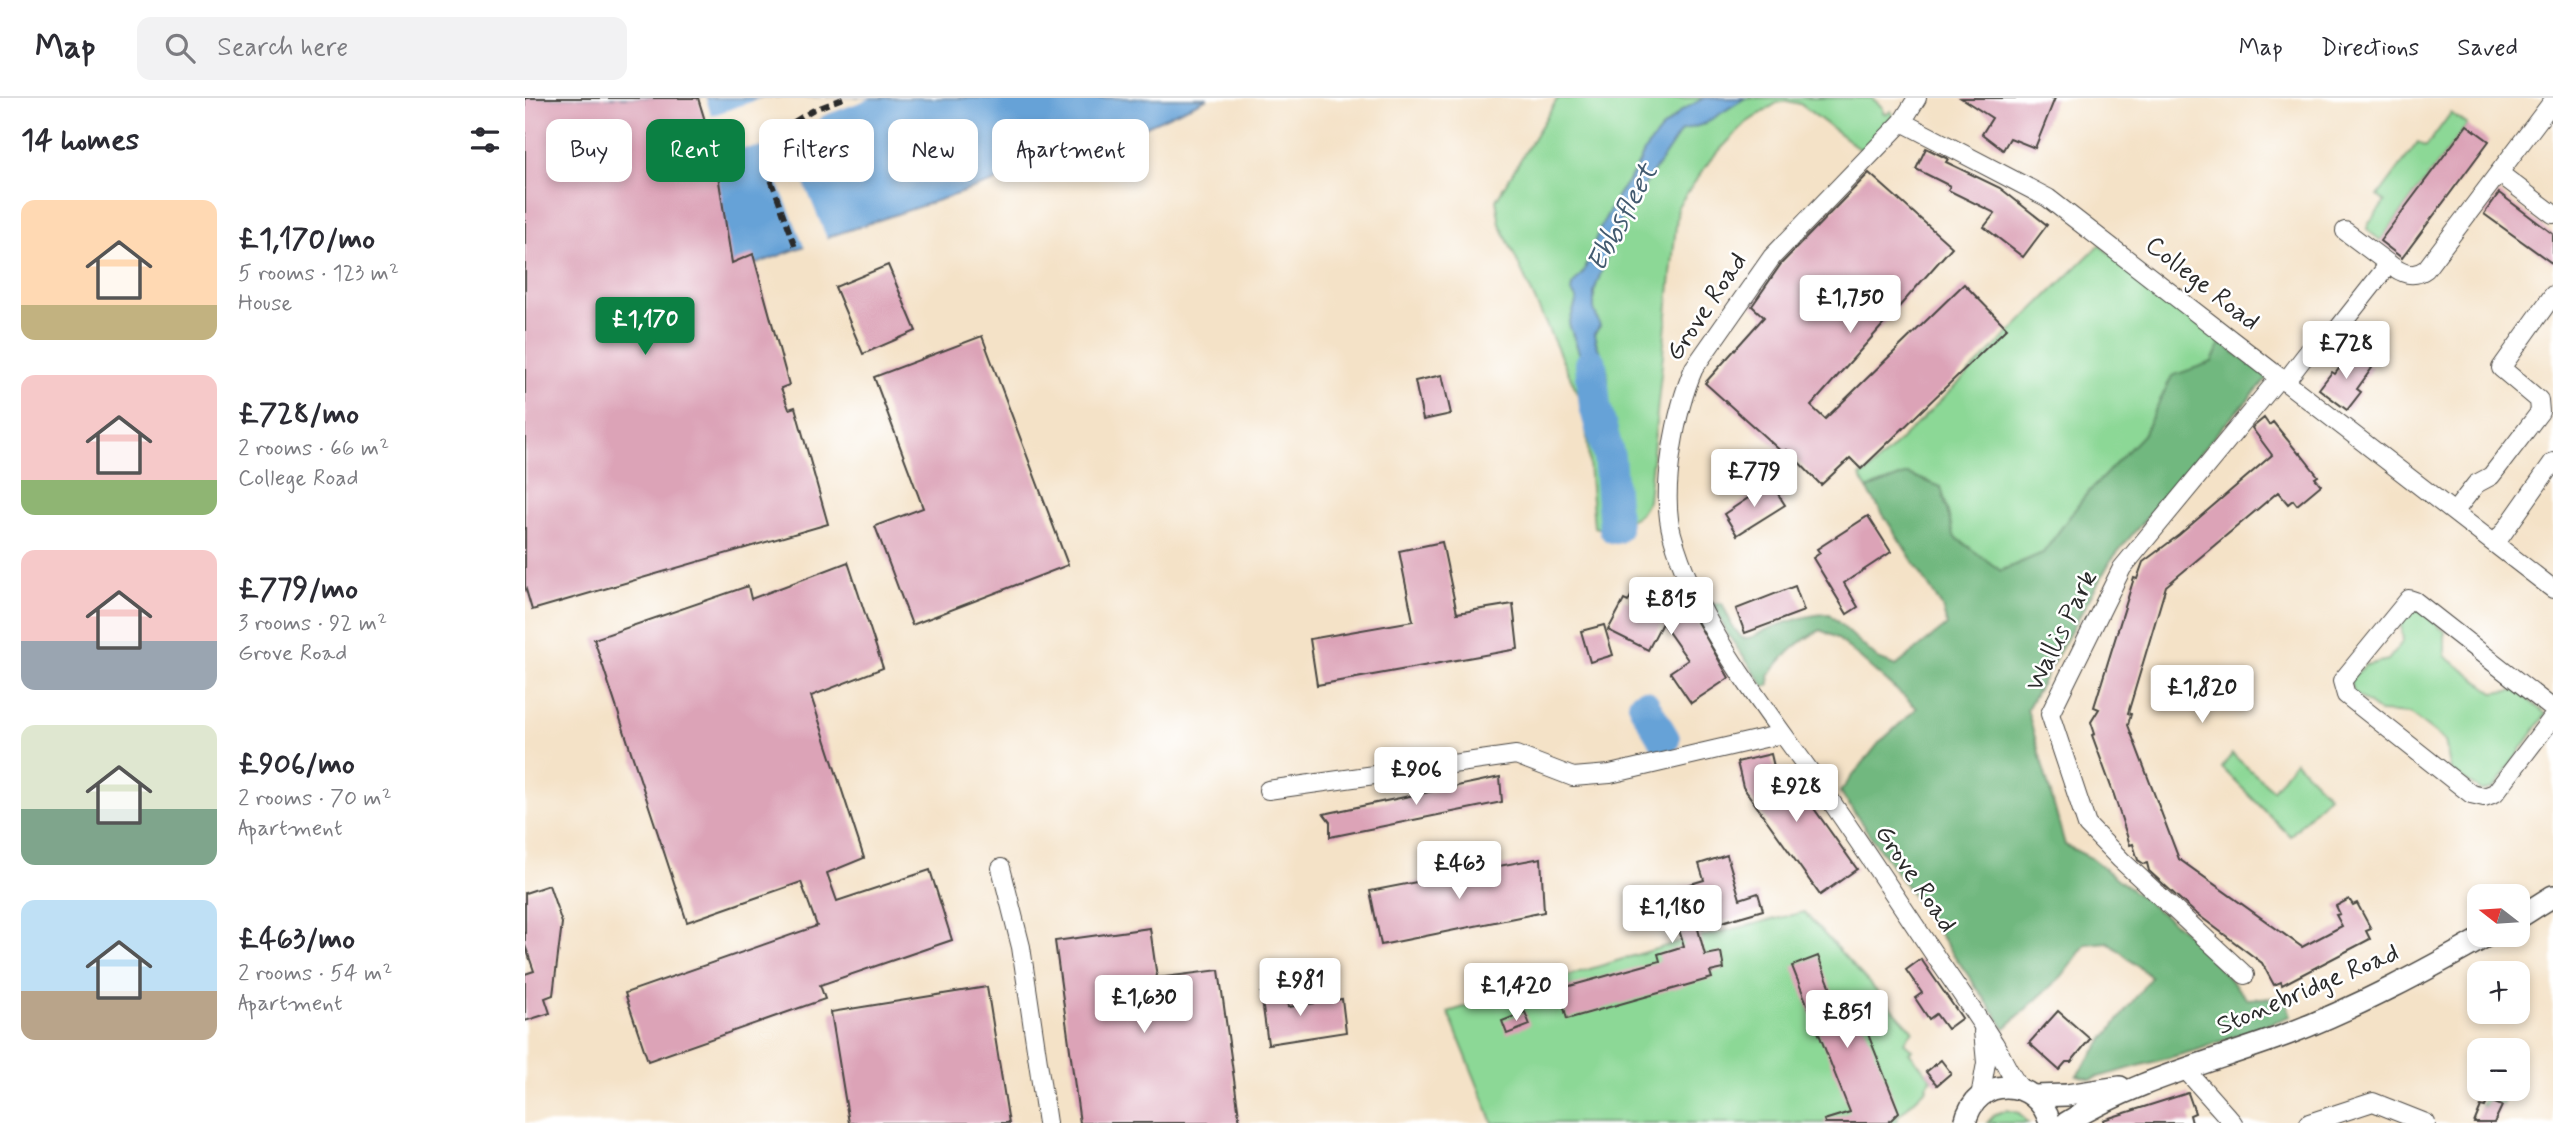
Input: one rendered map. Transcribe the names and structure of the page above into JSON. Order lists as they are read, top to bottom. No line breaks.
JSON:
{"streets":{"main road":["Stonebridge Road"],"street":["College Road","Grove Road","Wallis Park"]},"crossings":[["College Road","Grove Road"],["College Road","Wallis Park"],["Grove Road","Stonebridge Road"]],"water":["Ebbsfleet"],"north":"left","page":{"header":"Map","search":"Search here","nav":["Map","Directions","Saved"],"heading":"14 homes","chip":["Buy","Rent","Filters","New","Apartment"],"list":[{"name":"£1,170/mo","note":"5 rooms · 123 m² · House"},{"name":"£728/mo","note":"2 rooms · 66 m² · College Road"},{"name":"£779/mo","note":"3 rooms · 92 m² · Grove Road"},{"name":"£906/mo","note":"2 rooms · 70 m² · Apartment"},{"name":"£463/mo","note":"2 rooms · 54 m² · Apartment"}],"price":["£1,750","£1,170","£728","£779","£815","£1,820","£906","£928","£463","£1,180","£981","£1,420","£1,630","£851"],"map_buttons":["+","−"]}}
